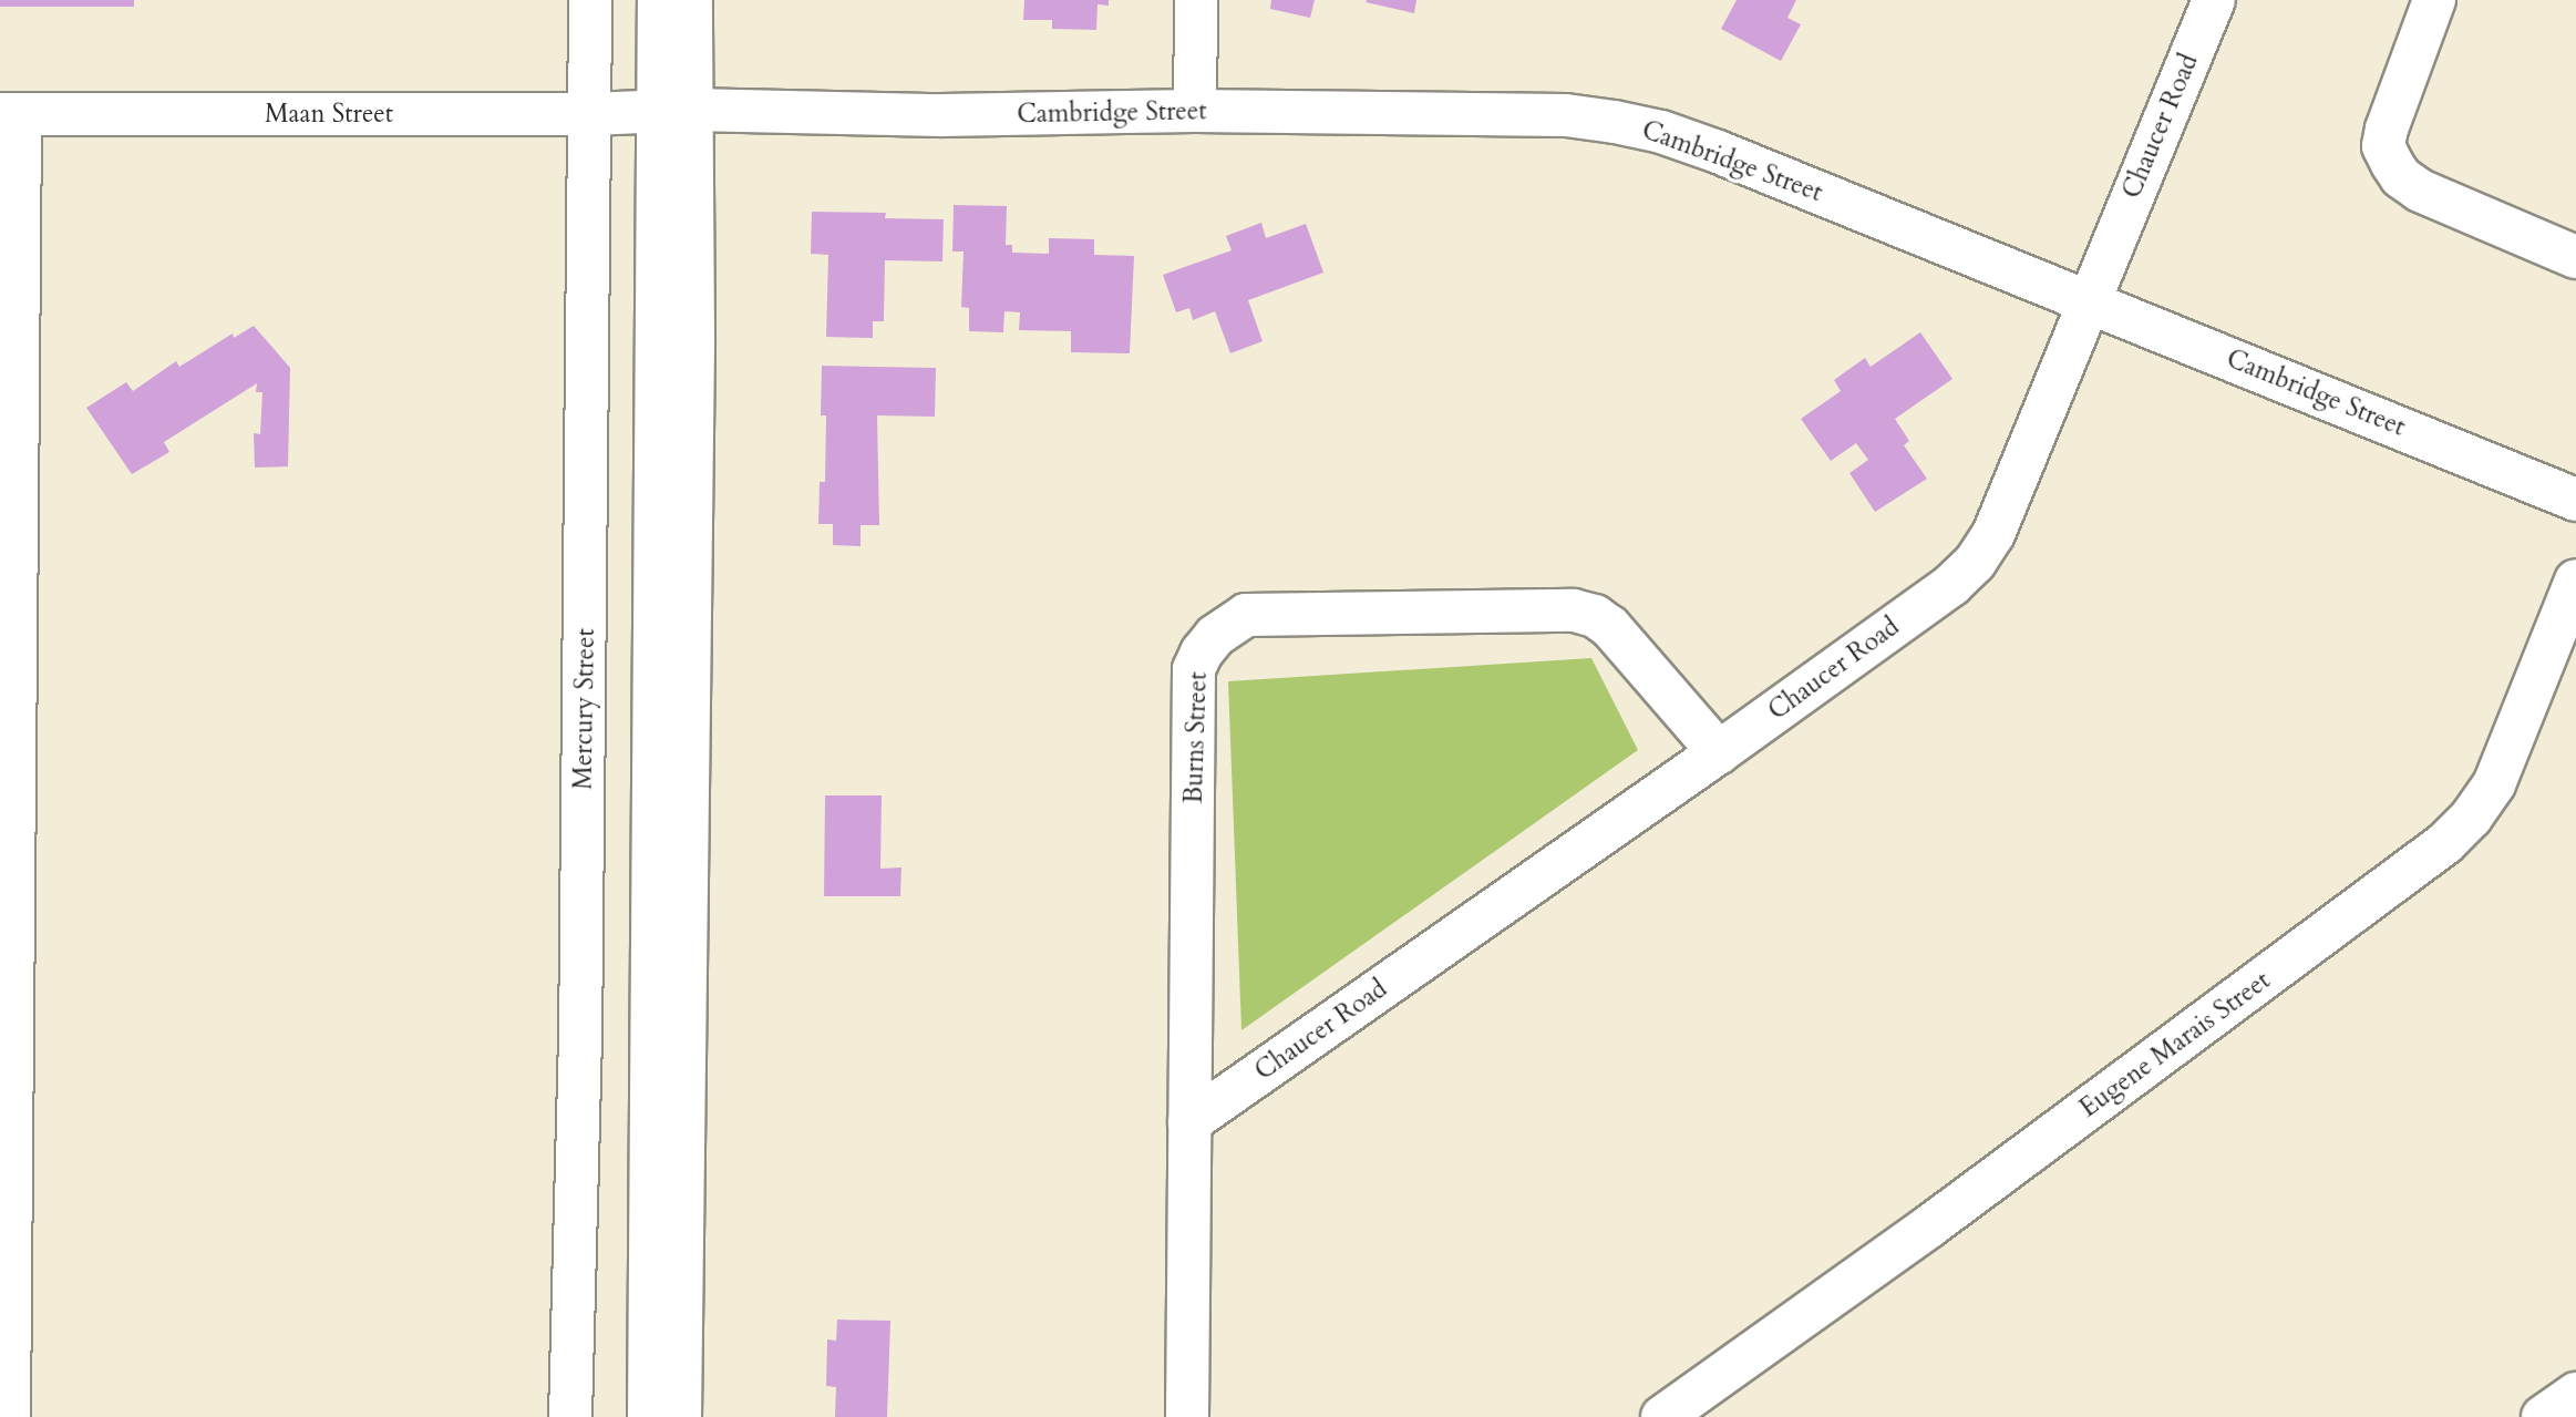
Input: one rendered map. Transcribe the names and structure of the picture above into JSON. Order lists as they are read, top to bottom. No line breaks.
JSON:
{"streets":{"street":["Cambridge Street","Maan Street","Chaucer Road","Mercury Street","Burns Street","Eugene Marais Street"]},"crossings":[["Cambridge Street","Maan Street"],["Cambridge Street","Chaucer Road"],["Maan Street","Mercury Street"],["Chaucer Road","Burns Street"]]}
